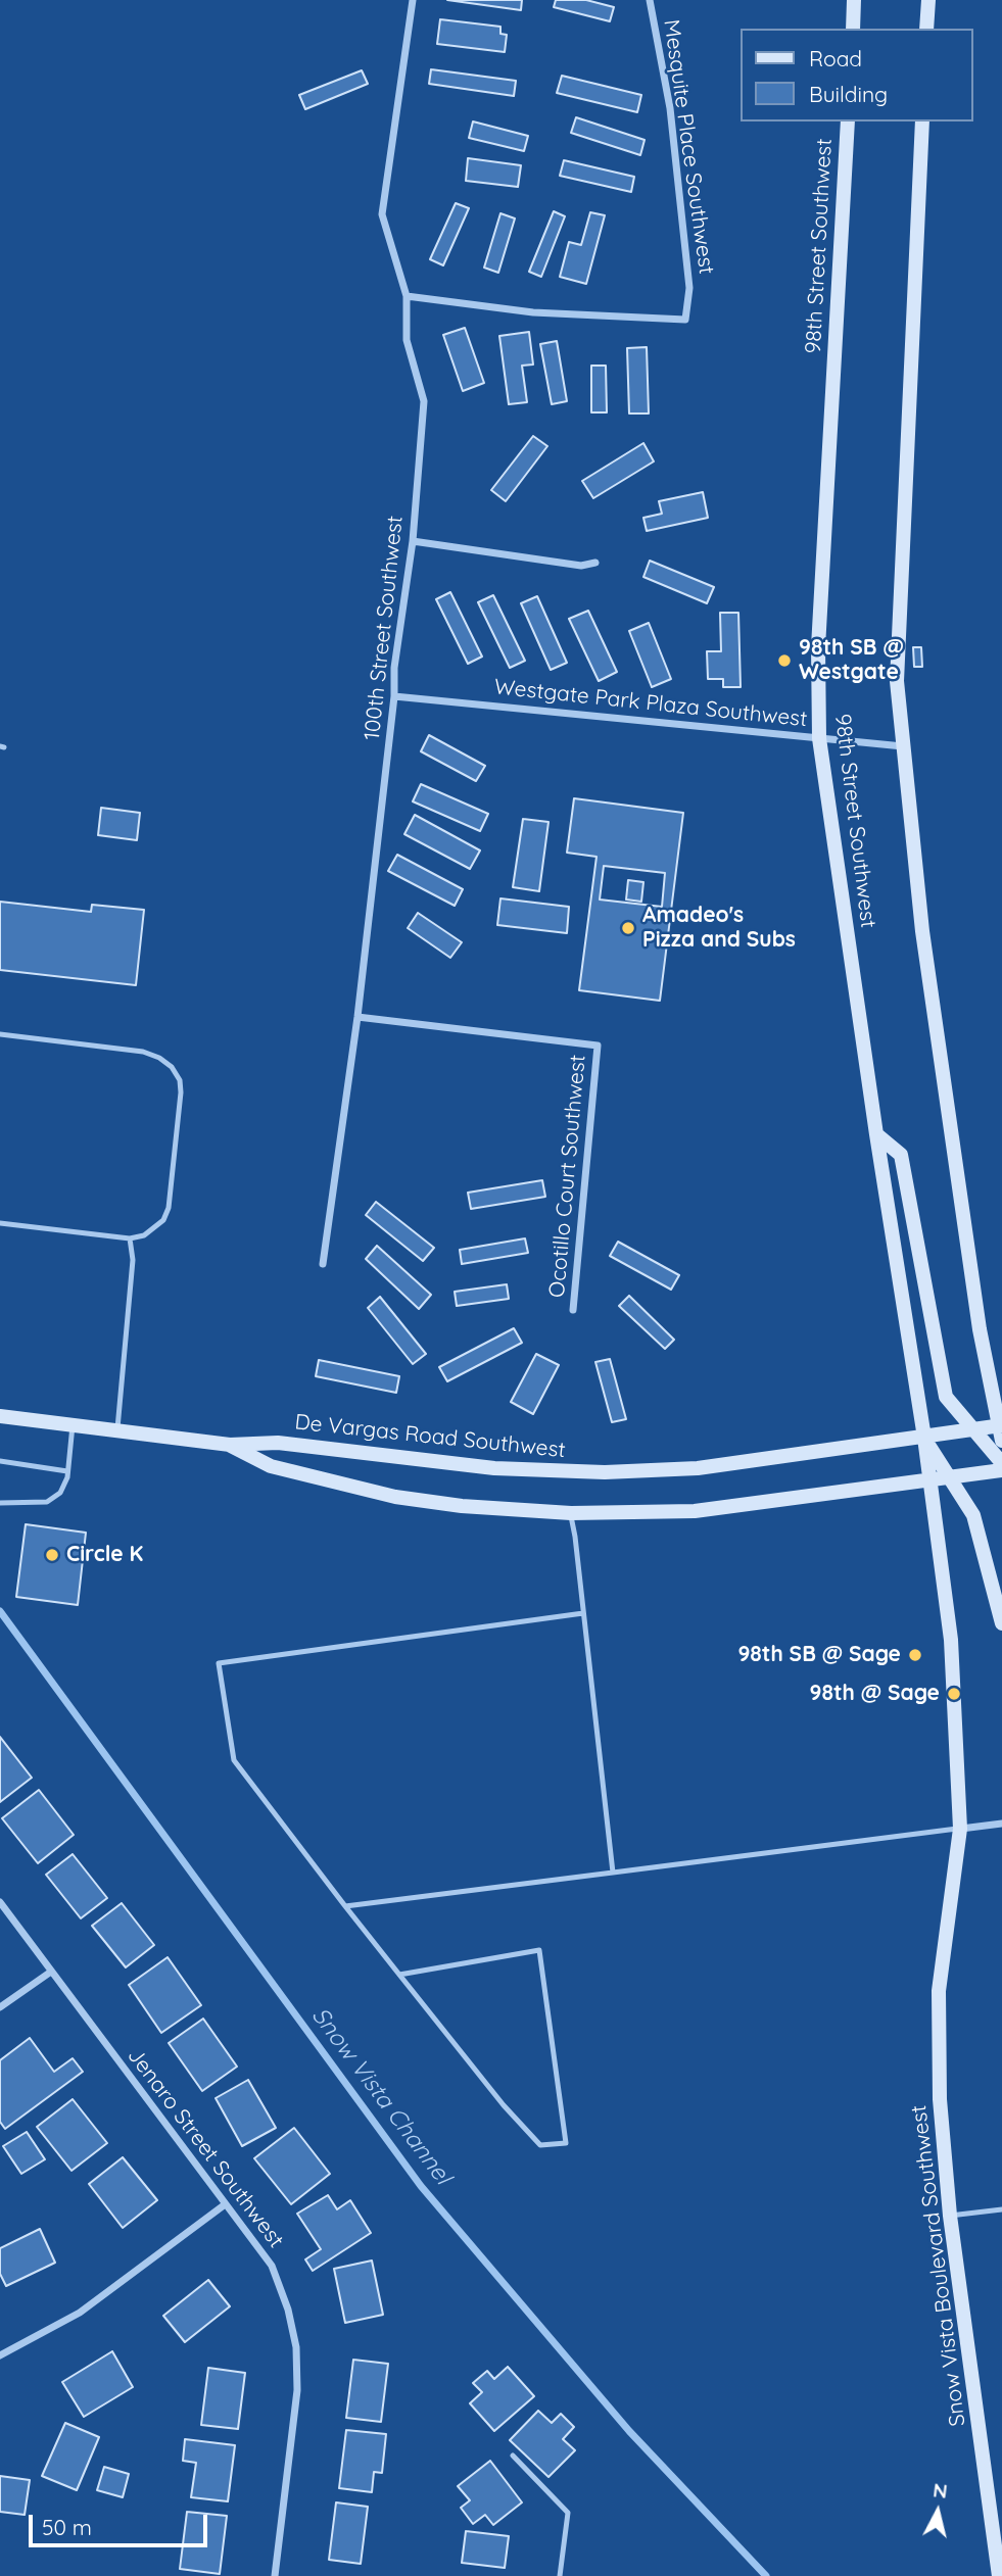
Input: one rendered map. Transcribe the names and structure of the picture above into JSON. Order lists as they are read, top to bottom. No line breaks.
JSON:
{"streets":{"main road":["98th Street Southwest","De Vargas Road Southwest","Snow Vista Boulevard Southwest"],"street":["Mesquite Place Southwest","100th Street Southwest","Westgate Park Plaza Southwest","Ocotillo Court Southwest","Jenaro Street Southwest"]},"crossings":[["Mesquite Place Southwest","100th Street Southwest"],["98th Street Southwest","Westgate Park Plaza Southwest"],["98th Street Southwest","De Vargas Road Southwest"],["98th Street Southwest","Snow Vista Boulevard Southwest"],["100th Street Southwest","Westgate Park Plaza Southwest"],["100th Street Southwest","Ocotillo Court Southwest"],["De Vargas Road Southwest","Snow Vista Boulevard Southwest"]],"water":["Snow Vista Channel"],"places":["98th SB @ Westgate","Amadeo's Pizza and Subs","Circle K","98th SB @ Sage","98th @ Sage"],"legend":["Road","Building"],"scale_bar":"50 m","north":"top"}
